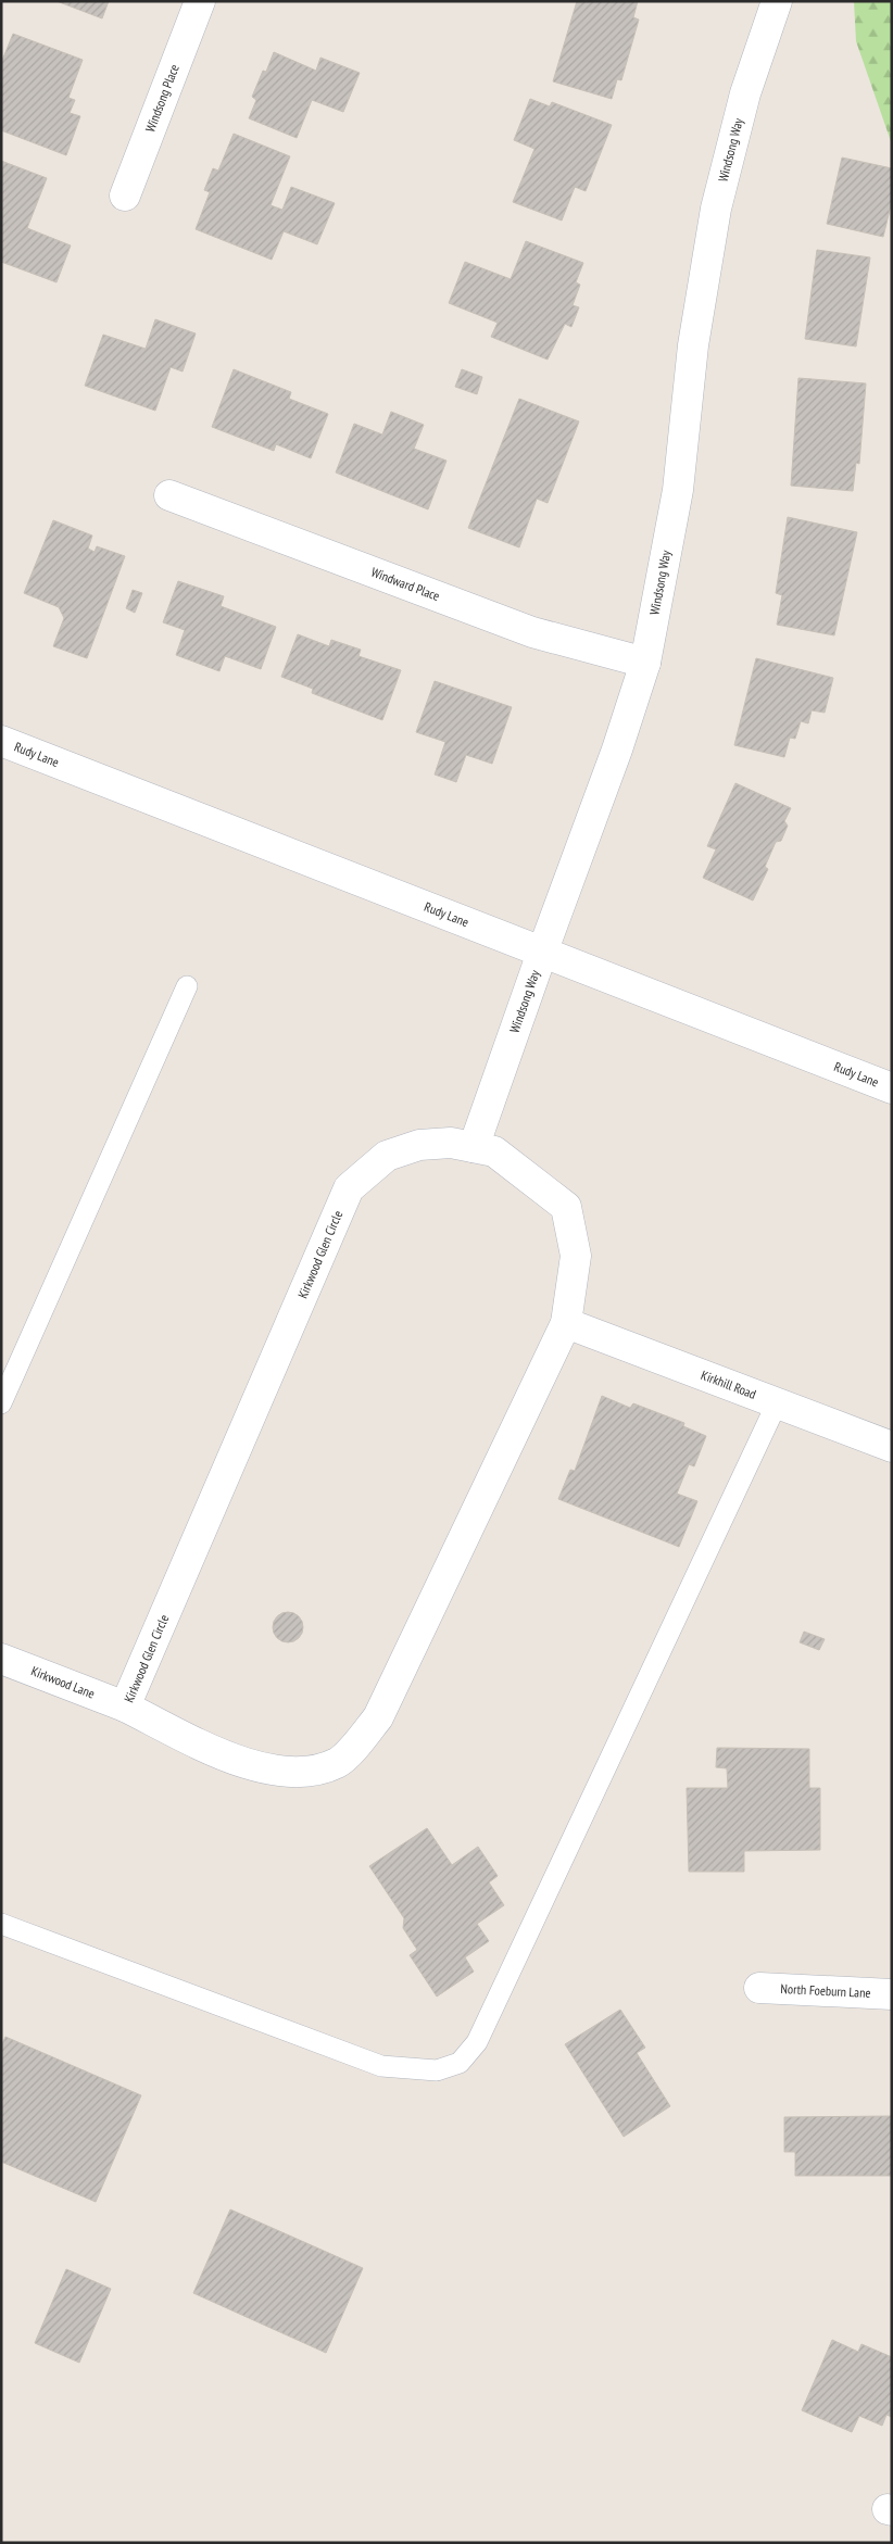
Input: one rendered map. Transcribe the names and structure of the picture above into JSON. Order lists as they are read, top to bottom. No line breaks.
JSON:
{"streets":{"street":["Windsong Place","Windsong Way","Windward Place","Rudy Lane","Kirkwood Glen Circle","Kirkhill Road","Kirkwood Lane","North Foeburn Lane"]},"crossings":[["Windsong Way","Windward Place"],["Windsong Way","Rudy Lane"],["Windsong Way","Kirkwood Glen Circle"],["Kirkwood Glen Circle","Kirkhill Road"],["Kirkwood Glen Circle","Kirkwood Lane"]]}
